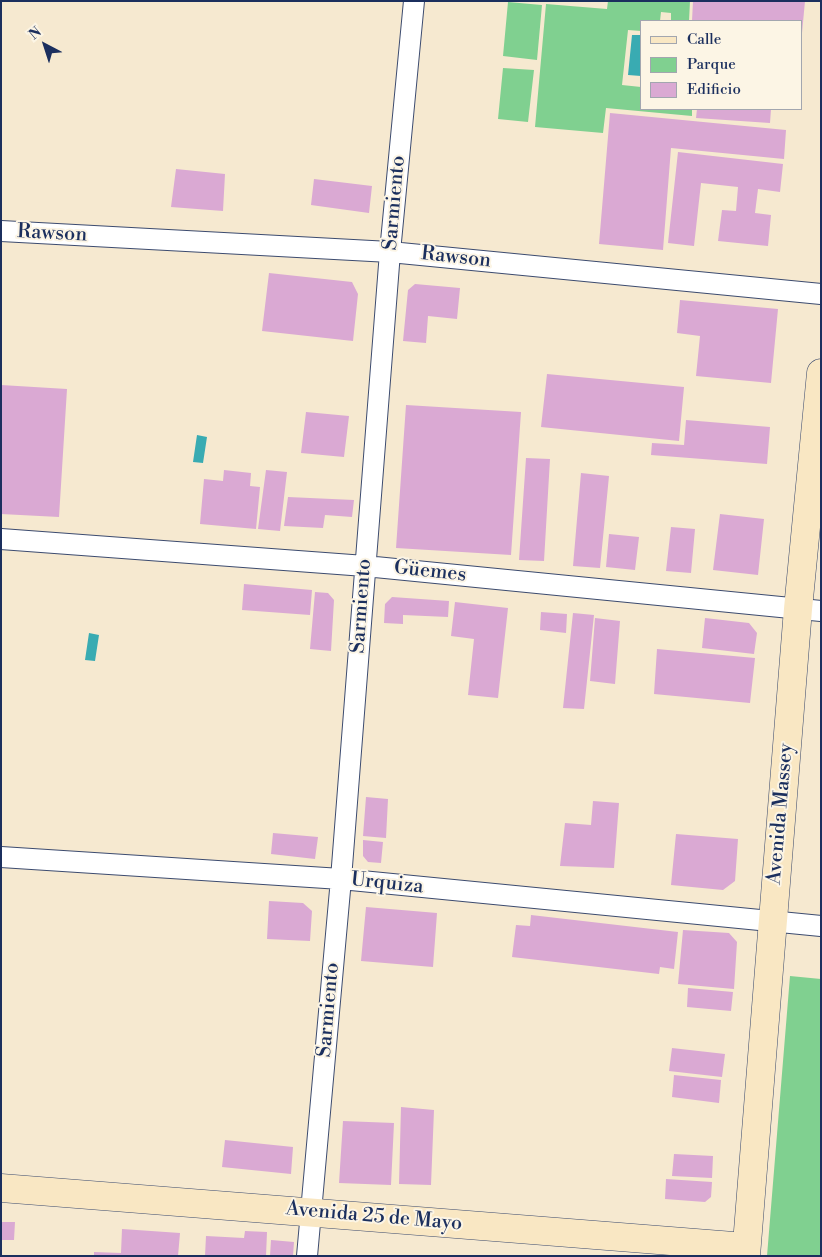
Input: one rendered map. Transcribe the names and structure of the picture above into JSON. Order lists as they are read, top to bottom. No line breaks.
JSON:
{"streets":{"main road":["Avenida Massey","Avenida 25 de Mayo"],"street":["Sarmiento","Rawson","Güemes","Urquiza"]},"crossings":[["Sarmiento","Rawson"],["Sarmiento","Güemes"],["Sarmiento","Urquiza"],["Sarmiento","Avenida 25 de Mayo"],["Güemes","Avenida Massey"],["Avenida Massey","Urquiza"],["Avenida Massey","Avenida 25 de Mayo"]],"legend":["Calle","Parque","Edificio"],"north":"top left"}
